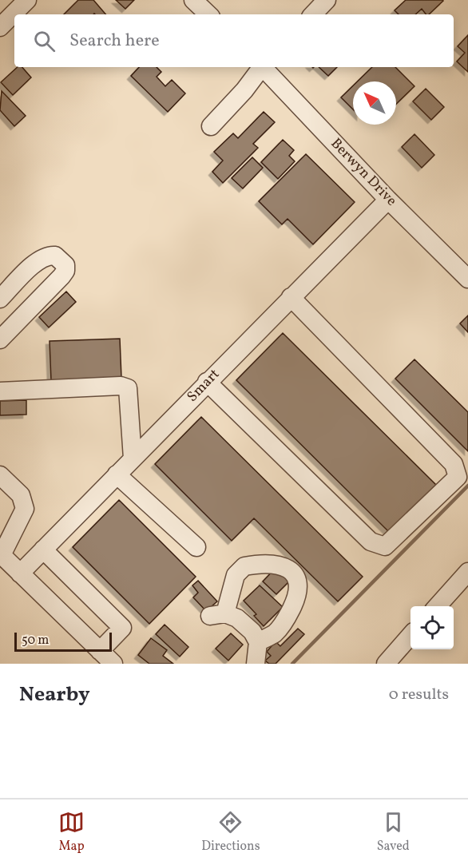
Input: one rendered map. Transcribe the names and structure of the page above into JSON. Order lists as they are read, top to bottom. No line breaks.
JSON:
{"streets":{"street":["Berwyn Drive","Smart"]},"crossings":[["Berwyn Drive","Smart"]],"scale_bar":"50 m","north":"top left","page":{"search":"Search here","scale":"50 m","heading":["Nearby","0 results"],"nav":["Map","Directions","Saved"]}}
